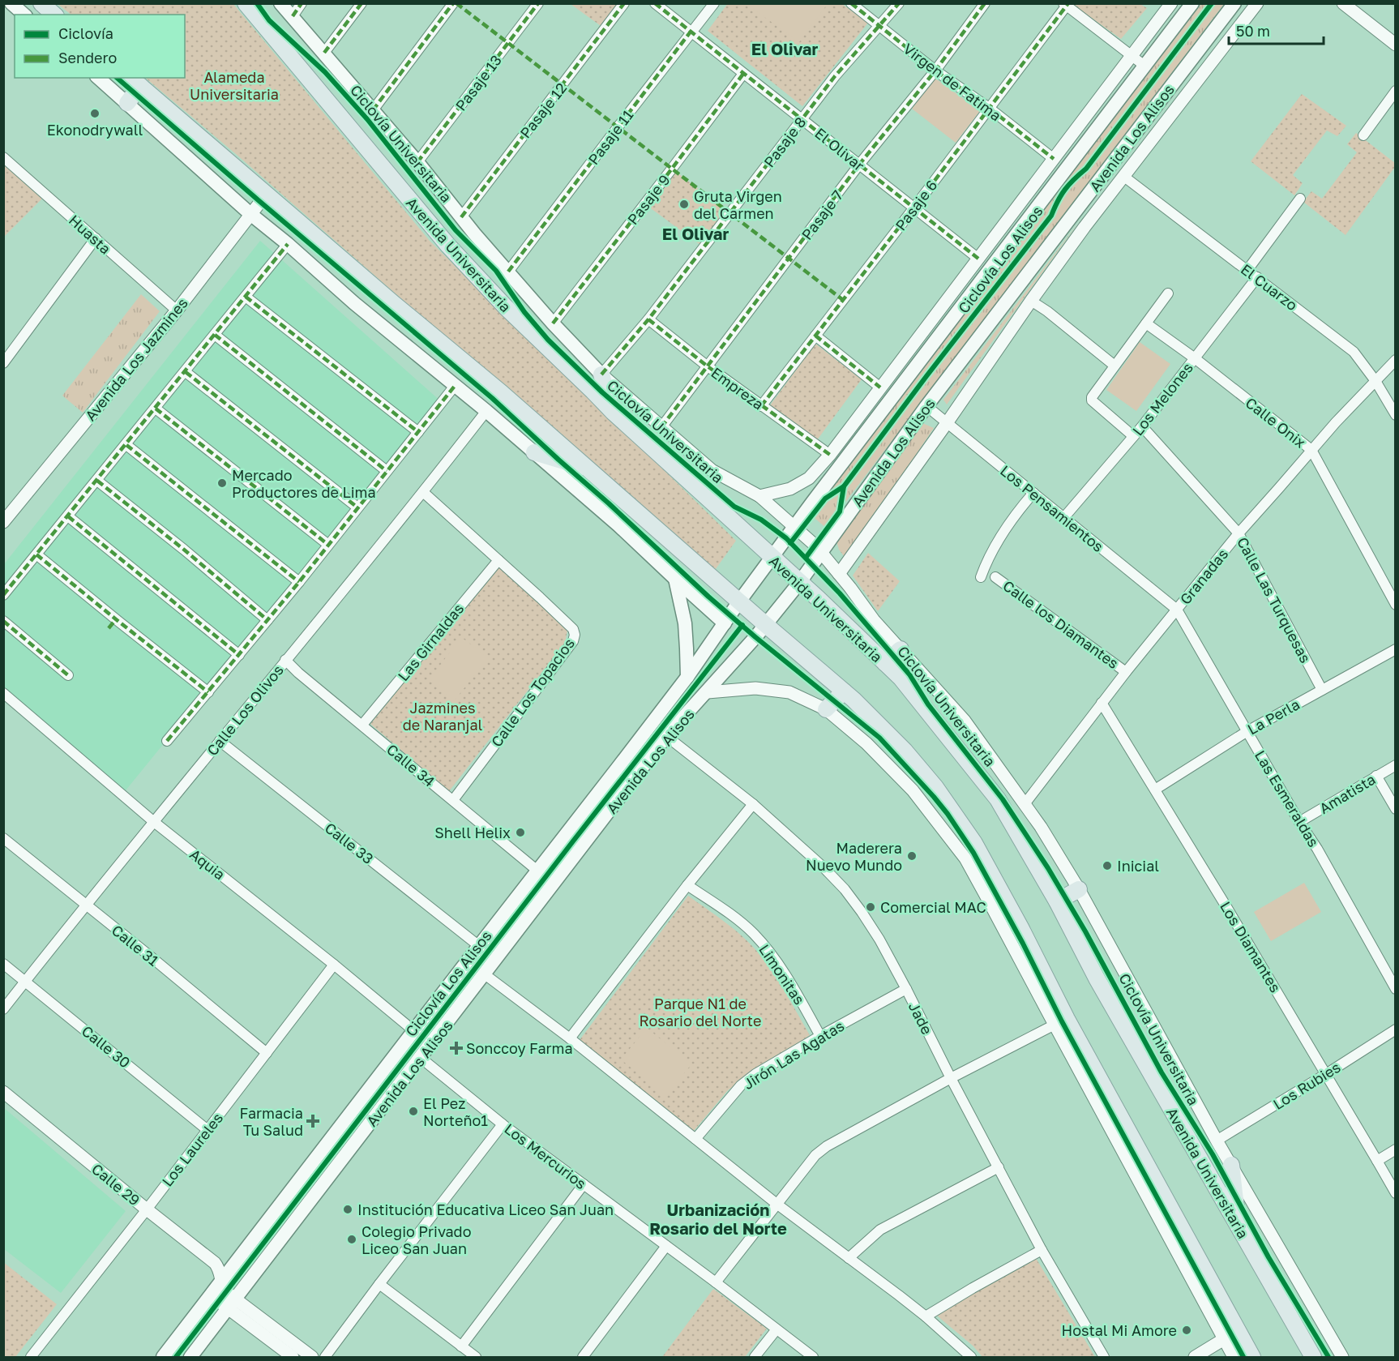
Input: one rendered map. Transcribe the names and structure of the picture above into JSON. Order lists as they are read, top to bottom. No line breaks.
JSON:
{"streets":{"main road":["Avenida Los Alisos","Avenida Universitaria"],"street":["Virgen de Fatima","Pasaje 13","Pasaje 12","Pasaje 11","Pasaje 8","El Olivar","Pasaje 9","Pasaje 6","Pasaje 7","Huasta","El Cuarzo","Avenida Los Jazmines","Empreza","Los Melones","Calle Onix","Los Pensamientos","Granadas","Calle Las Turquesas","Calle los Diamantes","Las Girnaldas","Calle Los Topacios","Calle Los Olivos","La Perla","Calle 34","Amatista","Las Esmeraldas","Calle 33","Aquia","Calle 31","Los Diamantes","Limonitas","Jade","Calle 30","Jirón Las Agatas","Los Rubies","Los Laureles","Los Mercurios","Calle 29"],"cycle path":["Ciclovía Universitaria","Ciclovía Los Alisos"]},"crossings":[["Virgen de Fatima","Pasaje 8"],["Virgen de Fatima","Pasaje 6"],["Virgen de Fatima","Pasaje 7"],["Pasaje 13","Avenida Universitaria"],["Pasaje 12","Avenida Universitaria"],["Pasaje 11","El Olivar"],["Pasaje 11","Avenida Universitaria"],["Avenida Los Alisos","Avenida Universitaria"],["Avenida Los Alisos","El Cuarzo"],["Avenida Los Alisos","Los Pensamientos"],["Avenida Los Alisos","Calle 34"],["Avenida Los Alisos","Calle 33"],["Avenida Los Alisos","Aquia"],["Avenida Los Alisos","Jade"],["Avenida Los Alisos","Los Mercurios"],["Avenida Los Alisos","Calle 29"],["Pasaje 8","El Olivar"],["Pasaje 8","Avenida Universitaria"],["Pasaje 8","Empreza"],["El Olivar","Pasaje 9"],["El Olivar","Pasaje 6"],["El Olivar","Pasaje 7"],["Pasaje 9","Avenida Universitaria"],["Pasaje 6","Empreza"],["Pasaje 7","Avenida Universitaria"],["Pasaje 7","Empreza"],["Huasta","Avenida Los Jazmines"],["Avenida Universitaria","Granadas"],["Avenida Universitaria","Los Rubies"],["El Cuarzo","Los Melones"],["El Cuarzo","Granadas"],["Los Melones","Calle Onix"],["Los Melones","Los Pensamientos"],["Los Melones","Calle Las Turquesas"],["Calle Onix","Granadas"],["Los Pensamientos","Granadas"],["Los Pensamientos","Las Esmeraldas"],["Granadas","Calle Las Turquesas"],["Granadas","Calle los Diamantes"],["Granadas","Las Esmeraldas"],["Granadas","Los Diamantes"],["Calle Las Turquesas","La Perla"],["Las Girnaldas","Calle Los Topacios"],["Las Girnaldas","Calle 34"],["Calle Los Topacios","Calle Los Olivos"],["Calle Los Topacios","Calle 34"],["Calle Los Olivos","Calle 34"],["Calle Los Olivos","Calle 33"],["Calle Los Olivos","Aquia"],["Calle Los Olivos","Calle 31"],["Calle Los Olivos","Calle 30"],["La Perla","Las Esmeraldas"],["La Perla","Los Diamantes"],["Amatista","Las Esmeraldas"],["Aquia","Los Laureles"],["Calle 31","Los Laureles"],["Los Diamantes","Los Rubies"],["Limonitas","Jirón Las Agatas"],["Jade","Jirón Las Agatas"],["Calle 30","Los Laureles"],["Los Laureles","Calle 29"]],"districts":["El Olivar","El Olivar","Urbanización Rosario del Norte"],"parks":["Alameda Universitaria","Jazmines de Naranjal","Parque N1 de Rosario del Norte"],"places":{"other":["Ekonodrywall","Gruta Virgen del Carmen","Mercado Productores de Lima","Shell Helix","Maderera Nuevo Mundo","Inicial","Comercial MAC","El Pez Norteño1","Institución Educativa Liceo San Juan","Colegio Privado Liceo San Juan","Hostal Mi Amore"],"health":["Sonccoy Farma","Farmacia Tu Salud"]},"legend":["Ciclovía","Sendero"],"scale_bar":"50 m"}
